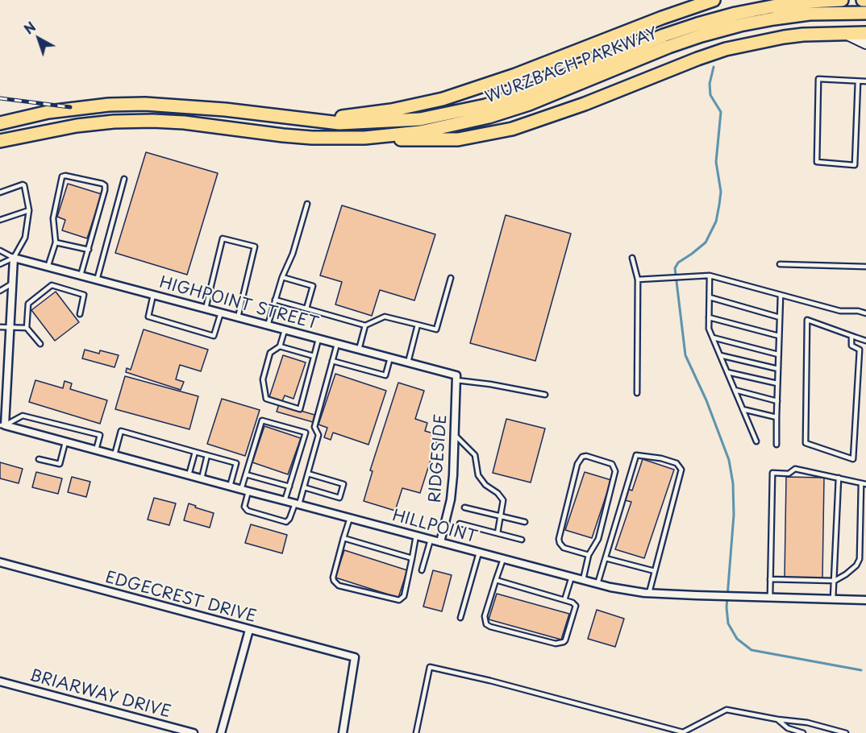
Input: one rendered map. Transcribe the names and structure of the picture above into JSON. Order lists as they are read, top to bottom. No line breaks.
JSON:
{"streets":{"highway":["WURZBACH PARKWAY"],"street":["HIGHPOINT STREET","RIDGESIDE","HILLPOINT","EDGECREST DRIVE","BRIARWAY DRIVE"]},"crossings":[["HIGHPOINT STREET","RIDGESIDE"],["RIDGESIDE","HILLPOINT"]],"north":"top left"}
